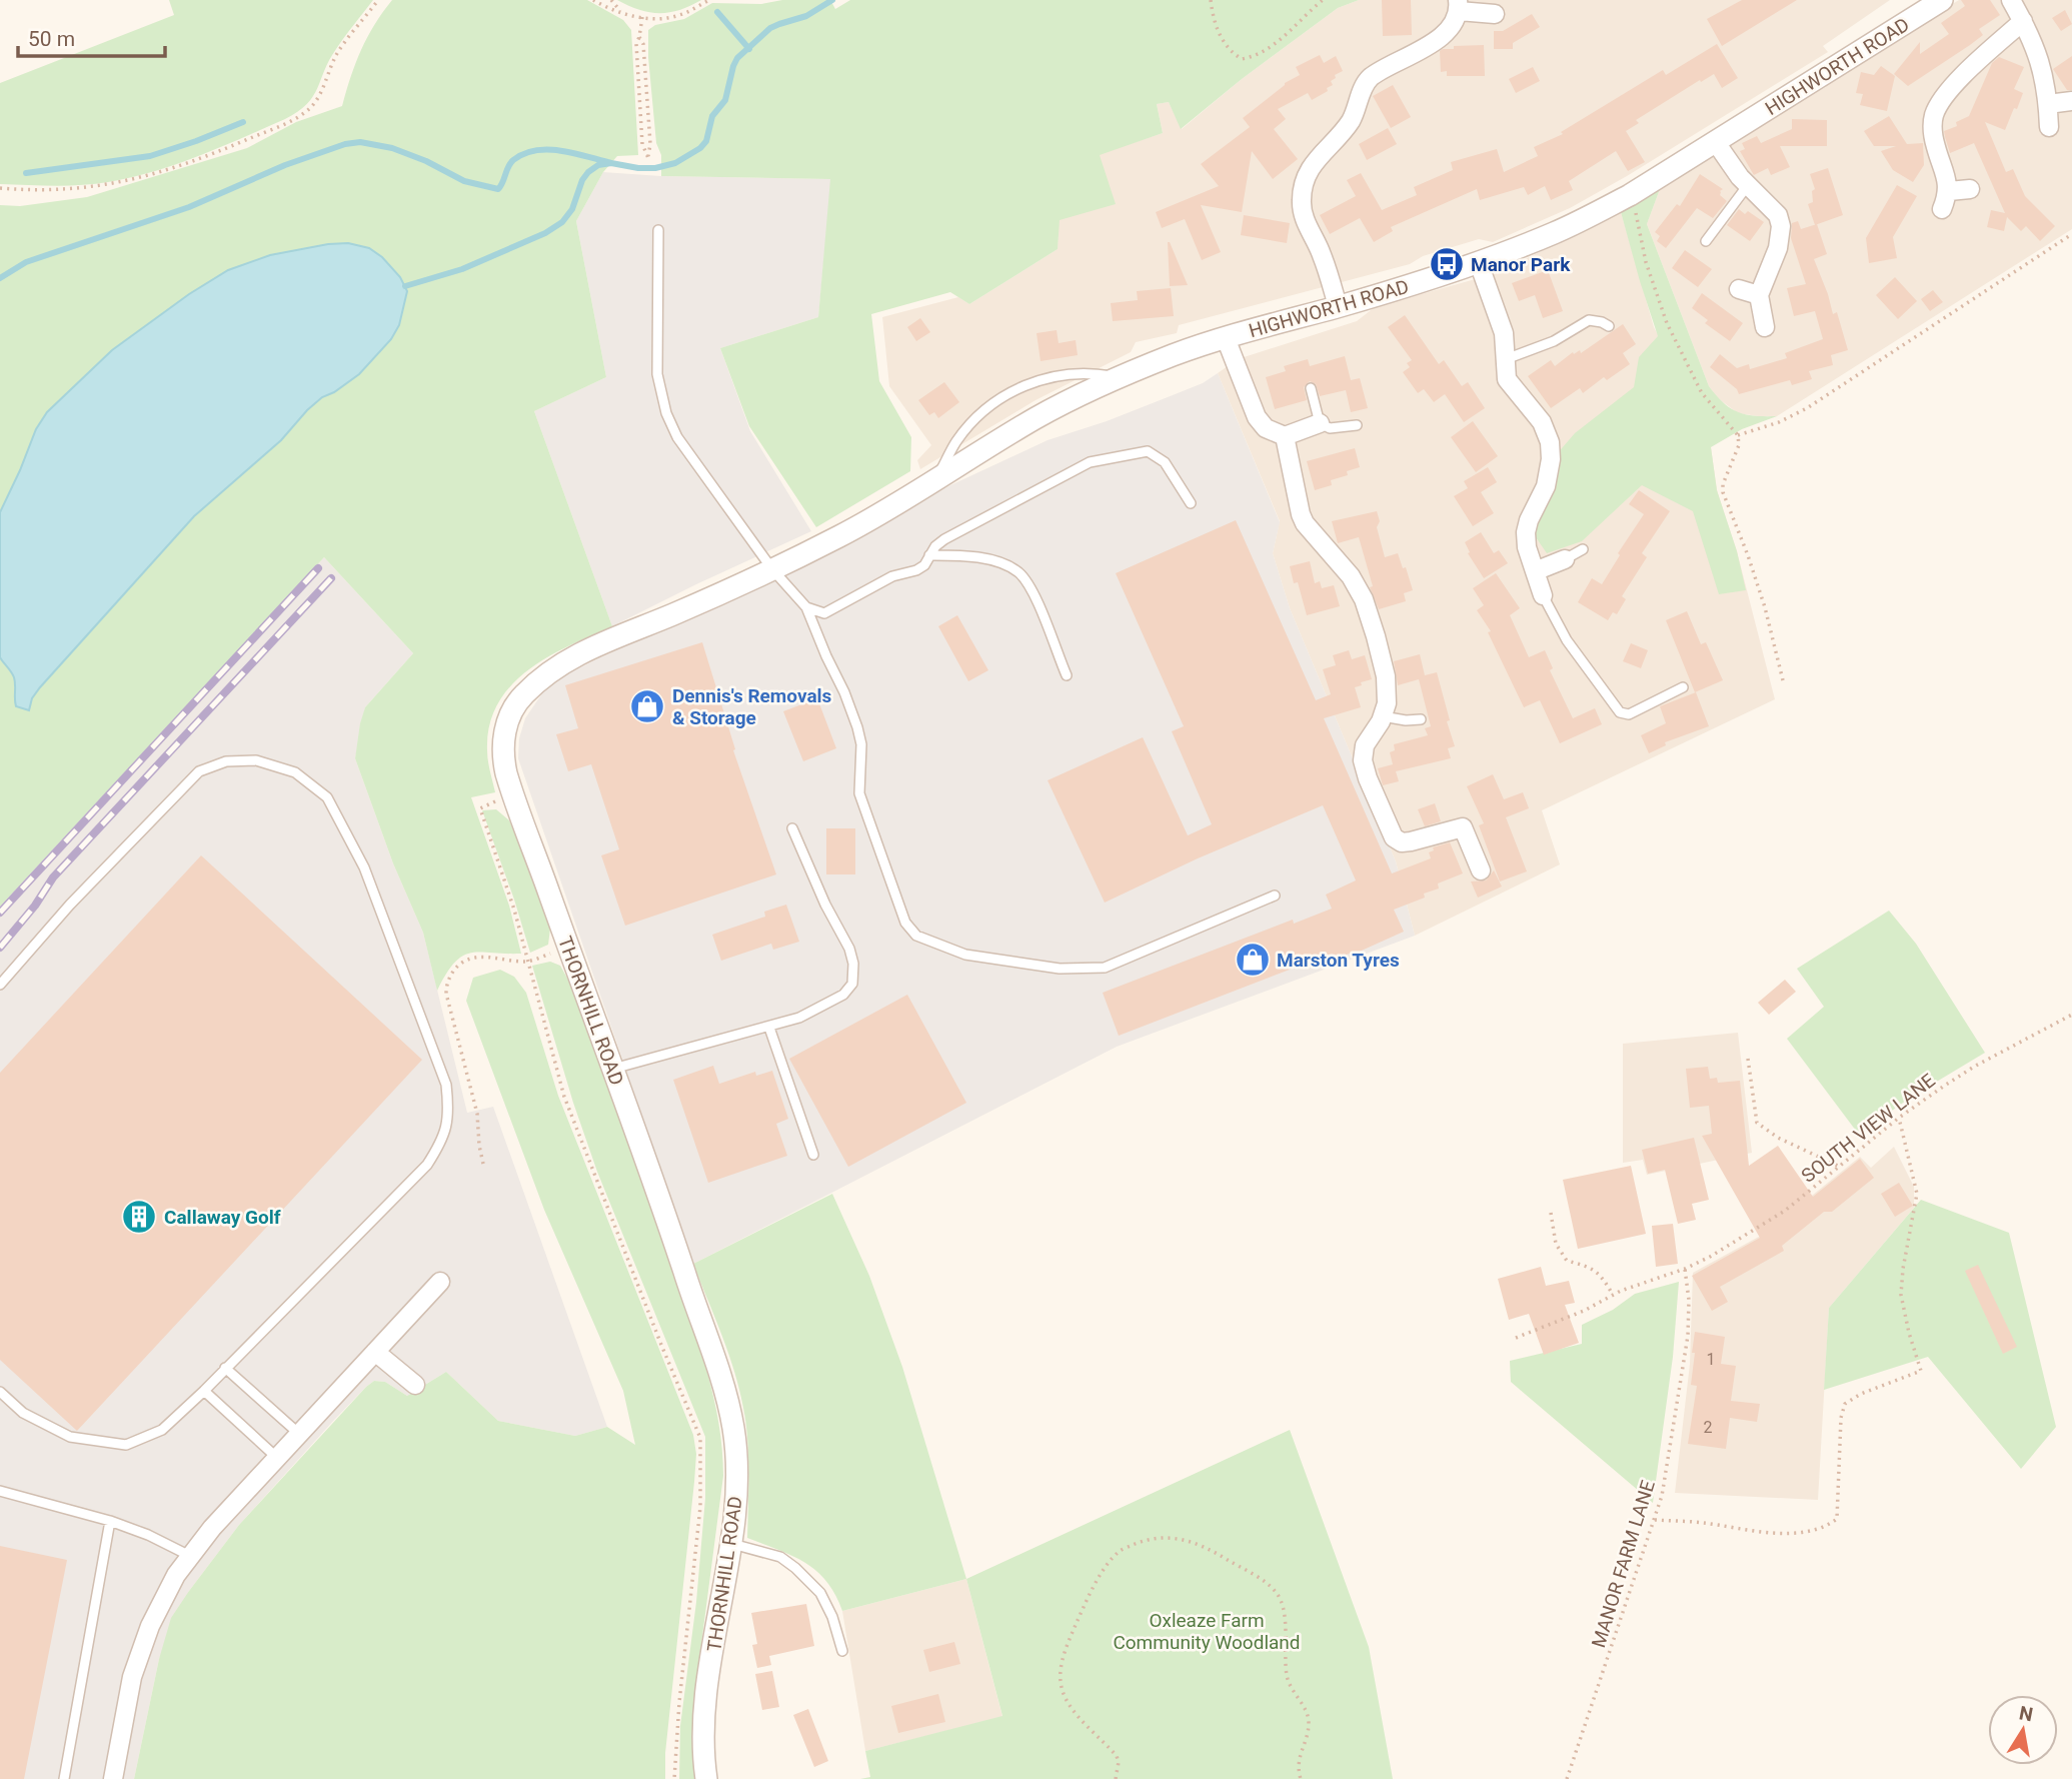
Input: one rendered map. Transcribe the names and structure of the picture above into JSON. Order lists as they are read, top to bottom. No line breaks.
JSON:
{"streets":{"street":["HIGHWORTH ROAD","THORNHILL ROAD"],"path":["SOUTH VIEW LANE","MANOR FARM LANE"]},"crossings":[["HIGHWORTH ROAD","THORNHILL ROAD"],["SOUTH VIEW LANE","MANOR FARM LANE"]],"parks":["Oxleaze Farm Community Woodland"],"places":{"bus stop":["Manor Park"],"shop":["Dennis's Removals & Storage","Marston Tyres"],"building":["Callaway Golf"]},"house_numbers":["1","2"],"scale_bar":"50 m","north":"top"}
